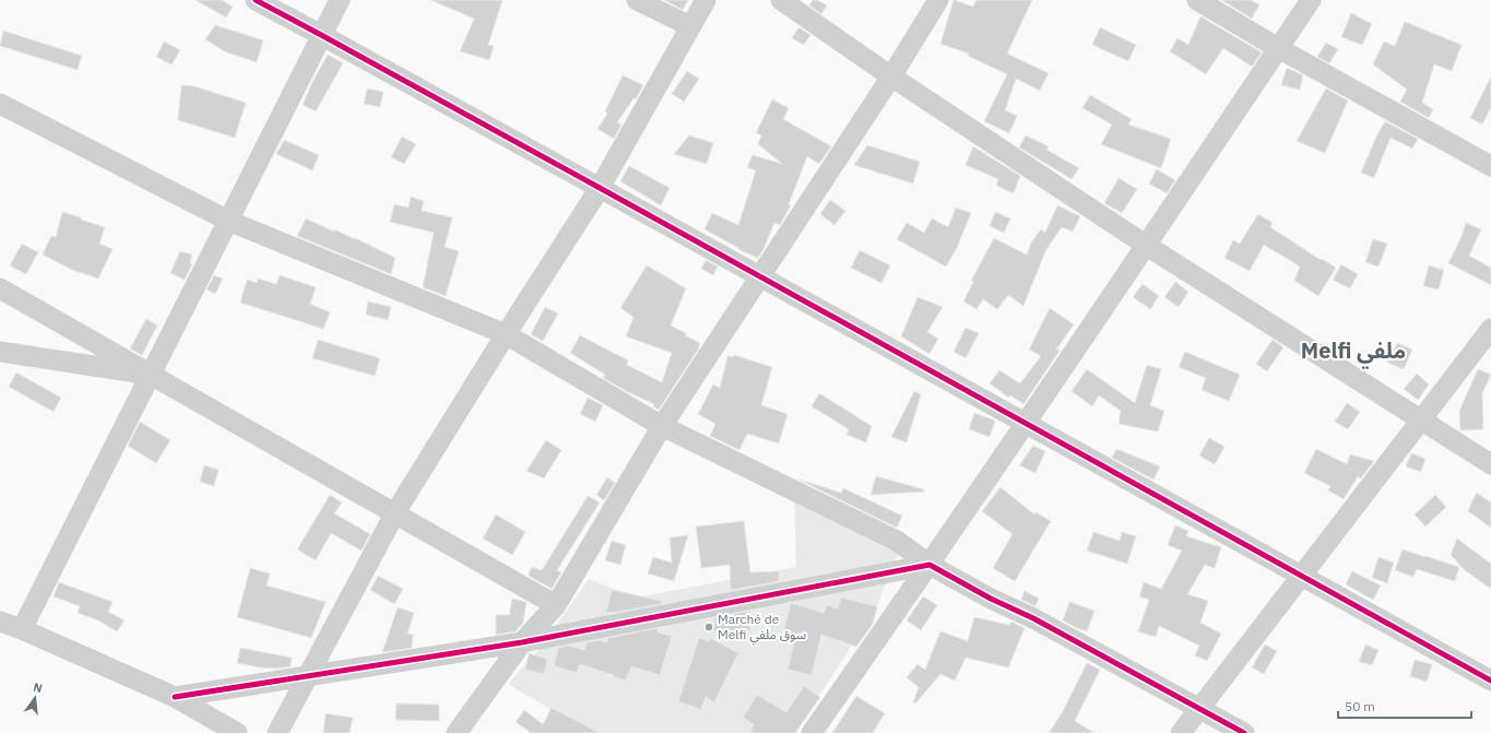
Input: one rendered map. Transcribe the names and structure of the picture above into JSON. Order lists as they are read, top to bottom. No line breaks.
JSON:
{"districts":["Melfi ملفي"],"places":["Marché de Melfi سوق ملفي"],"scale_bar":"50 m","north":"top"}
